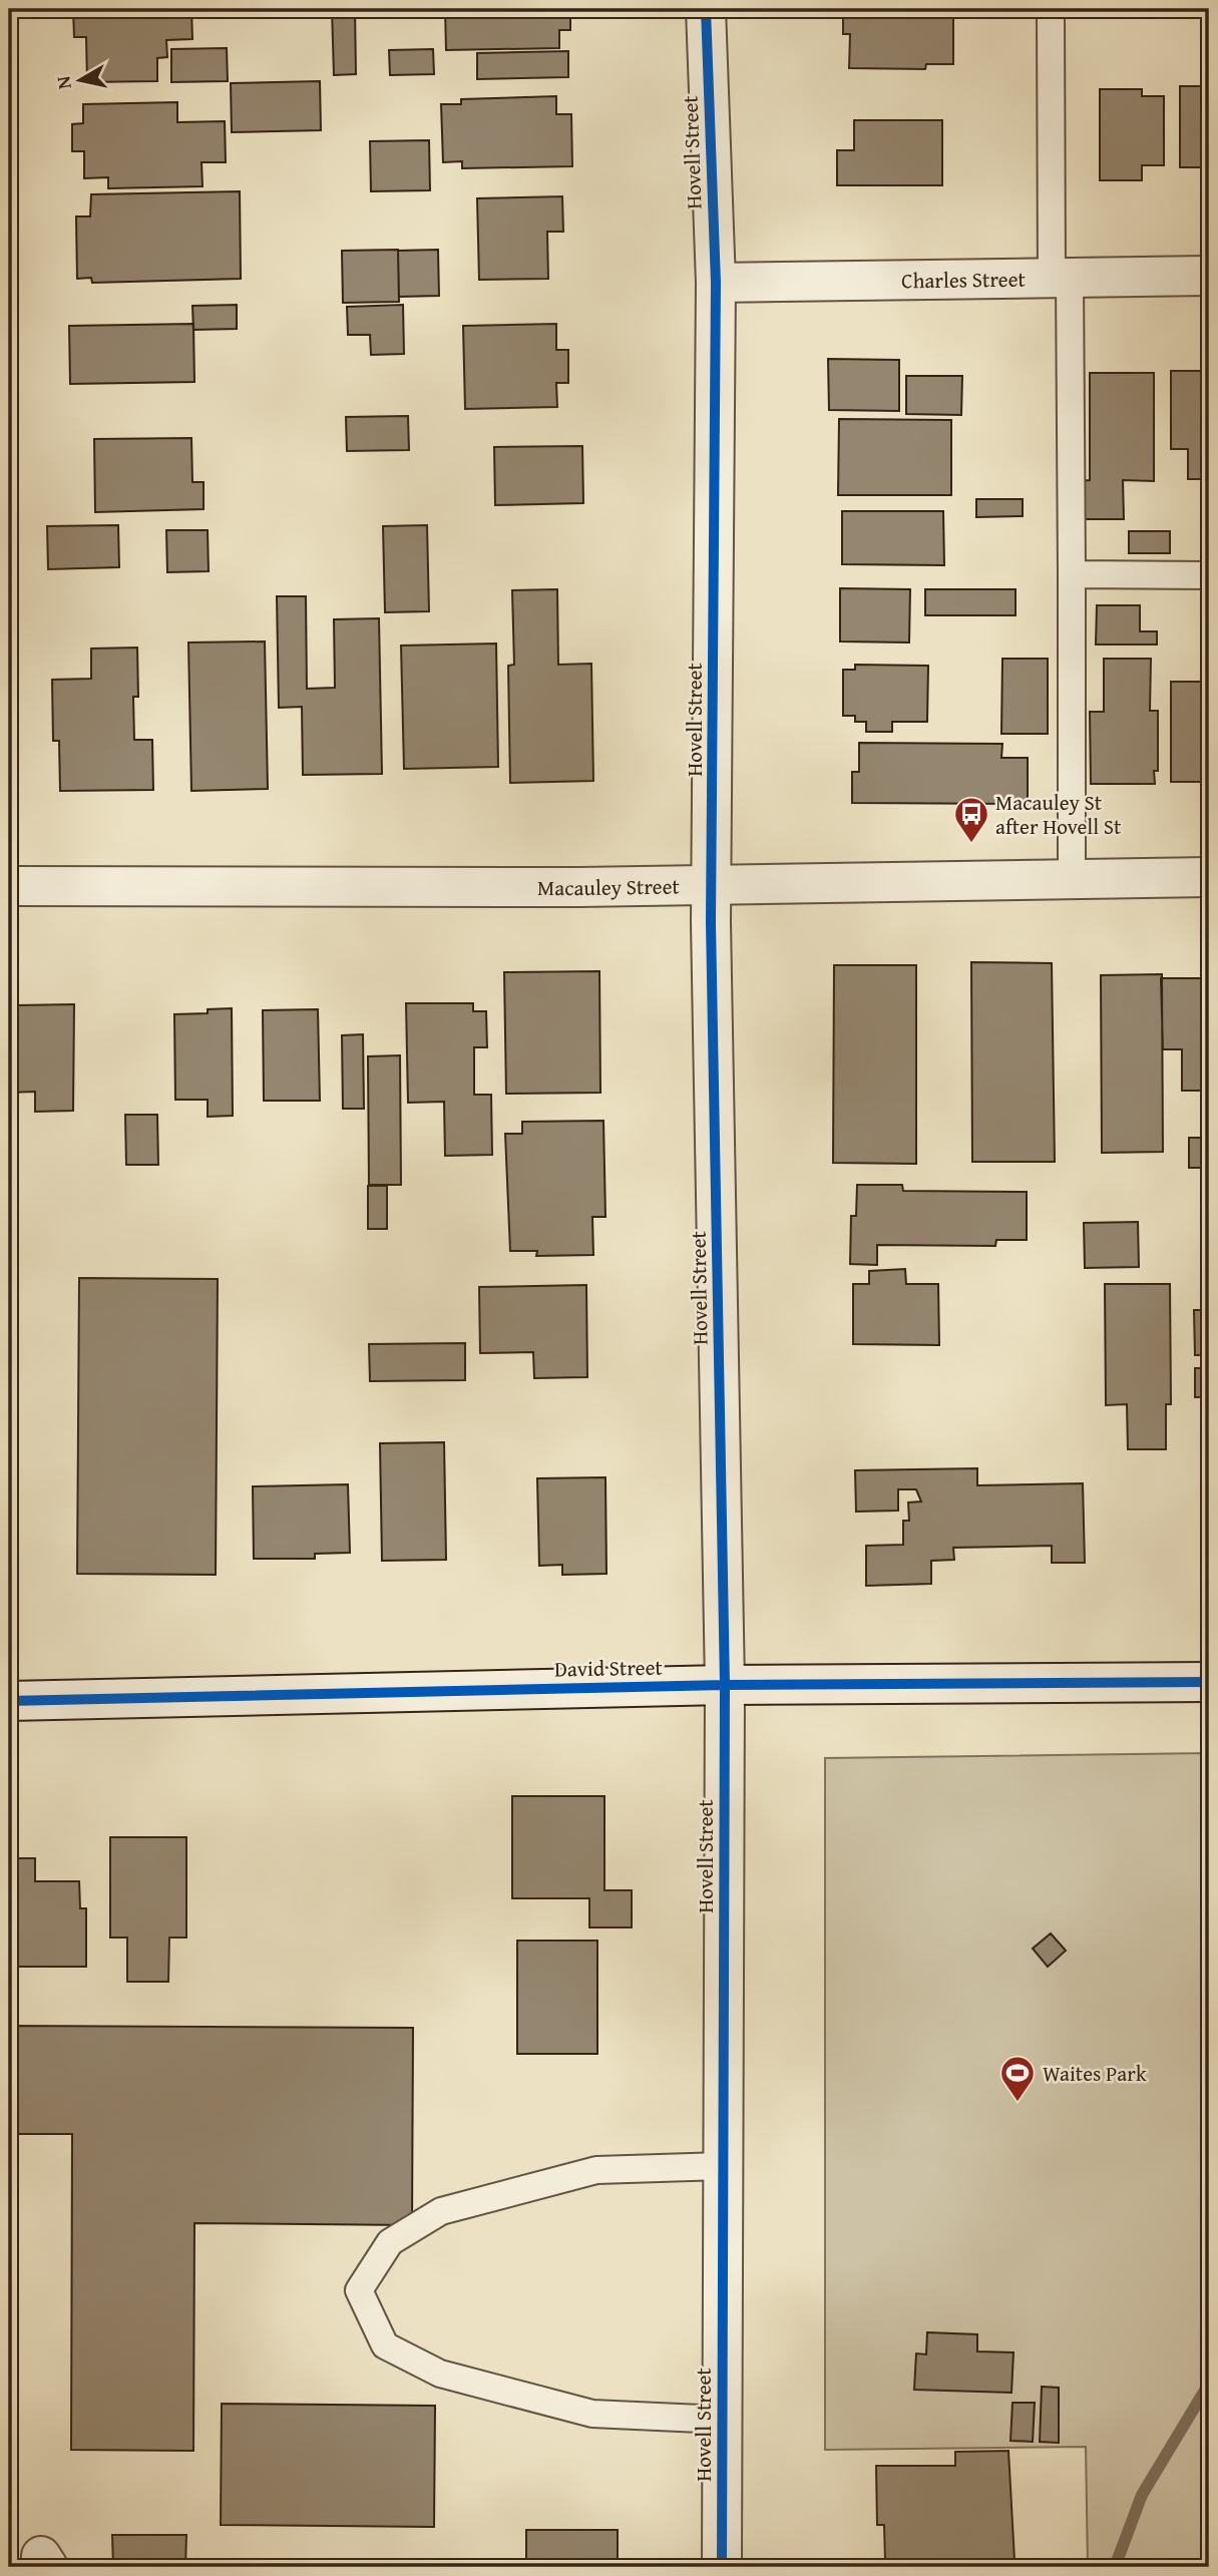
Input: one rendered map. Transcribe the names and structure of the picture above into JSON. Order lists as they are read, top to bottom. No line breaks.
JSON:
{"streets":{"street":["Hovell Street","Charles Street","Macauley Street","David Street"]},"crossings":[["Hovell Street","Charles Street"],["Hovell Street","Macauley Street"],["Hovell Street","David Street"]],"places":{"bus stop":["Macauley St after Hovell St"],"sports":["Waites Park"]},"north":"left"}
